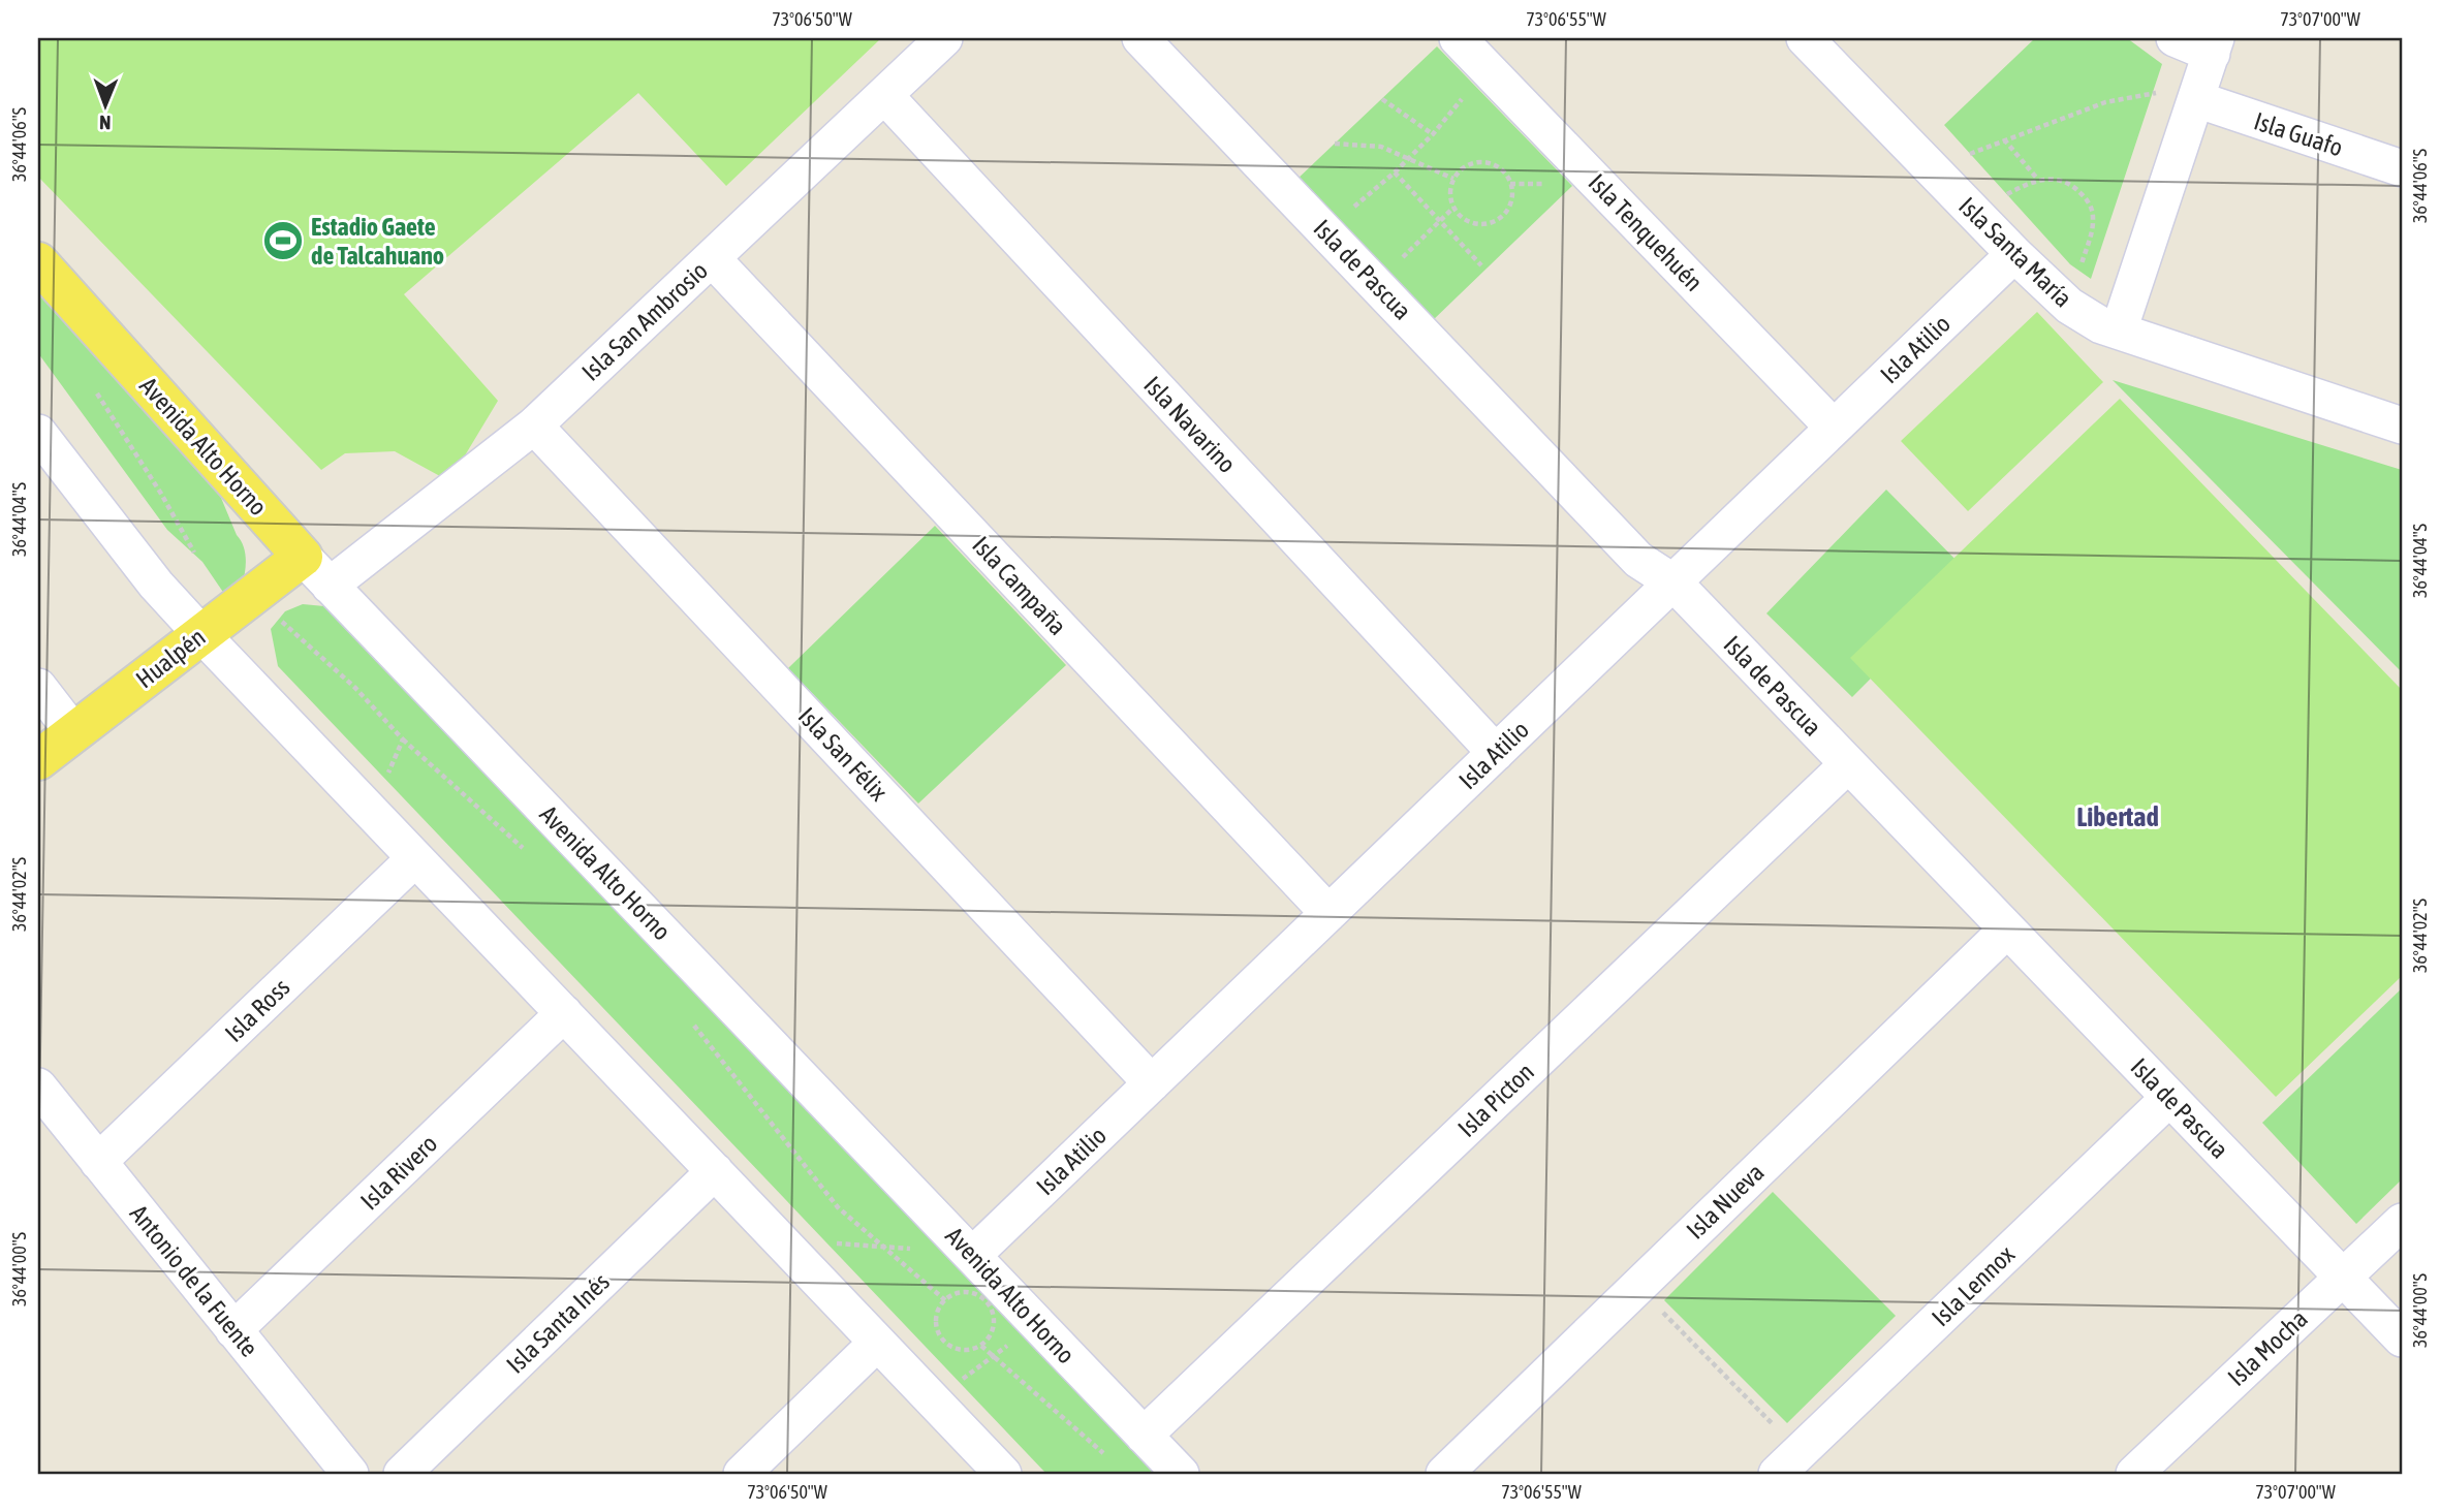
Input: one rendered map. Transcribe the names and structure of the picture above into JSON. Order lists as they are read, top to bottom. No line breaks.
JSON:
{"streets":{"main road":["Avenida Alto Horno","Hualpén"],"street":["Isla Guafo","Isla Tenquehuén","Isla Santa María","Isla de Pascua","Isla San Ambrosio","Isla Atilio","Isla Navarino","Isla Campaña","Isla San Félix","Isla Ross","Isla Picton","Isla Rivero","Isla Nueva","Antonio de la Fuente","Isla Lennox","Isla Santa Inés","Isla Mocha"]},"crossings":[["Isla Tenquehuén","Isla Atilio"],["Isla Santa María","Isla Atilio"],["Isla de Pascua","Isla Atilio"],["Isla de Pascua","Isla Picton"],["Isla de Pascua","Isla Nueva"],["Isla de Pascua","Isla Lennox"],["Isla de Pascua","Isla Mocha"],["Isla San Ambrosio","Isla Navarino"],["Isla San Ambrosio","Avenida Alto Horno"],["Isla San Ambrosio","Isla Campaña"],["Isla San Ambrosio","Isla San Félix"],["Isla Atilio","Isla Navarino"],["Isla Atilio","Avenida Alto Horno"],["Isla Atilio","Isla Campaña"],["Isla Atilio","Isla San Félix"],["Avenida Alto Horno","Hualpén"],["Avenida Alto Horno","Isla Picton"],["Isla Ross","Antonio de la Fuente"],["Isla Rivero","Antonio de la Fuente"]],"districts":["Libertad"],"places":{"sports":["Estadio Gaete de Talcahuano"]},"north":"bottom","coordinates":["73°06'50\"W","73°06'55\"W","73°07'00\"W","36°44'06\"S","36°44'04\"S","36°44'02\"S","36°44'00\"S"]}
